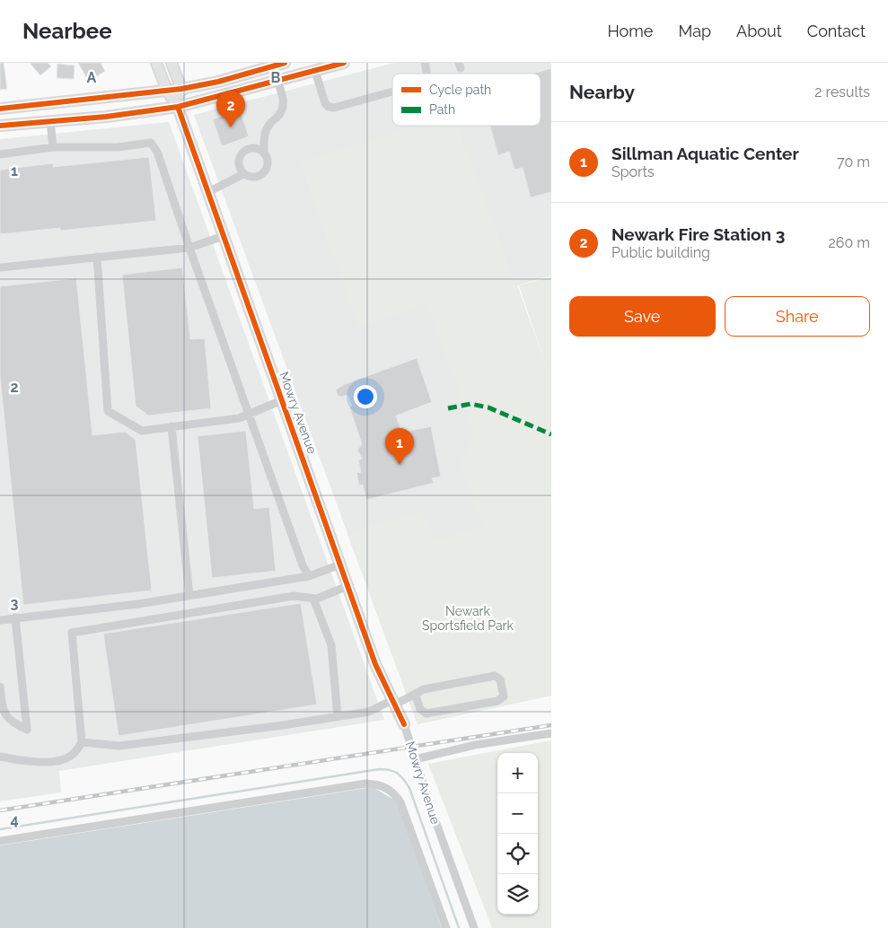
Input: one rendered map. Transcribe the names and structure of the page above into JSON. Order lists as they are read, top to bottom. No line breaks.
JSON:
{"streets":{"main road":["Mowry Avenue"]},"parks":["Newark Sportsfield Park"],"legend":["Cycle path","Path"],"page":{"header":"Nearbee","nav":["Home","Map","About","Contact"],"heading":["Nearby","2 results"],"pins":["2","1"],"list":[{"mark":"1","name":"Sillman Aquatic Center","note":"Sports","value":"70 m"},{"mark":"2","name":"Newark Fire Station 3","note":"Public building","value":"260 m"}],"buttons":["Save","Share"],"map_buttons":["+","−"]},"grid":{"columns":["A","B"],"rows":["1","2","3","4"]}}
